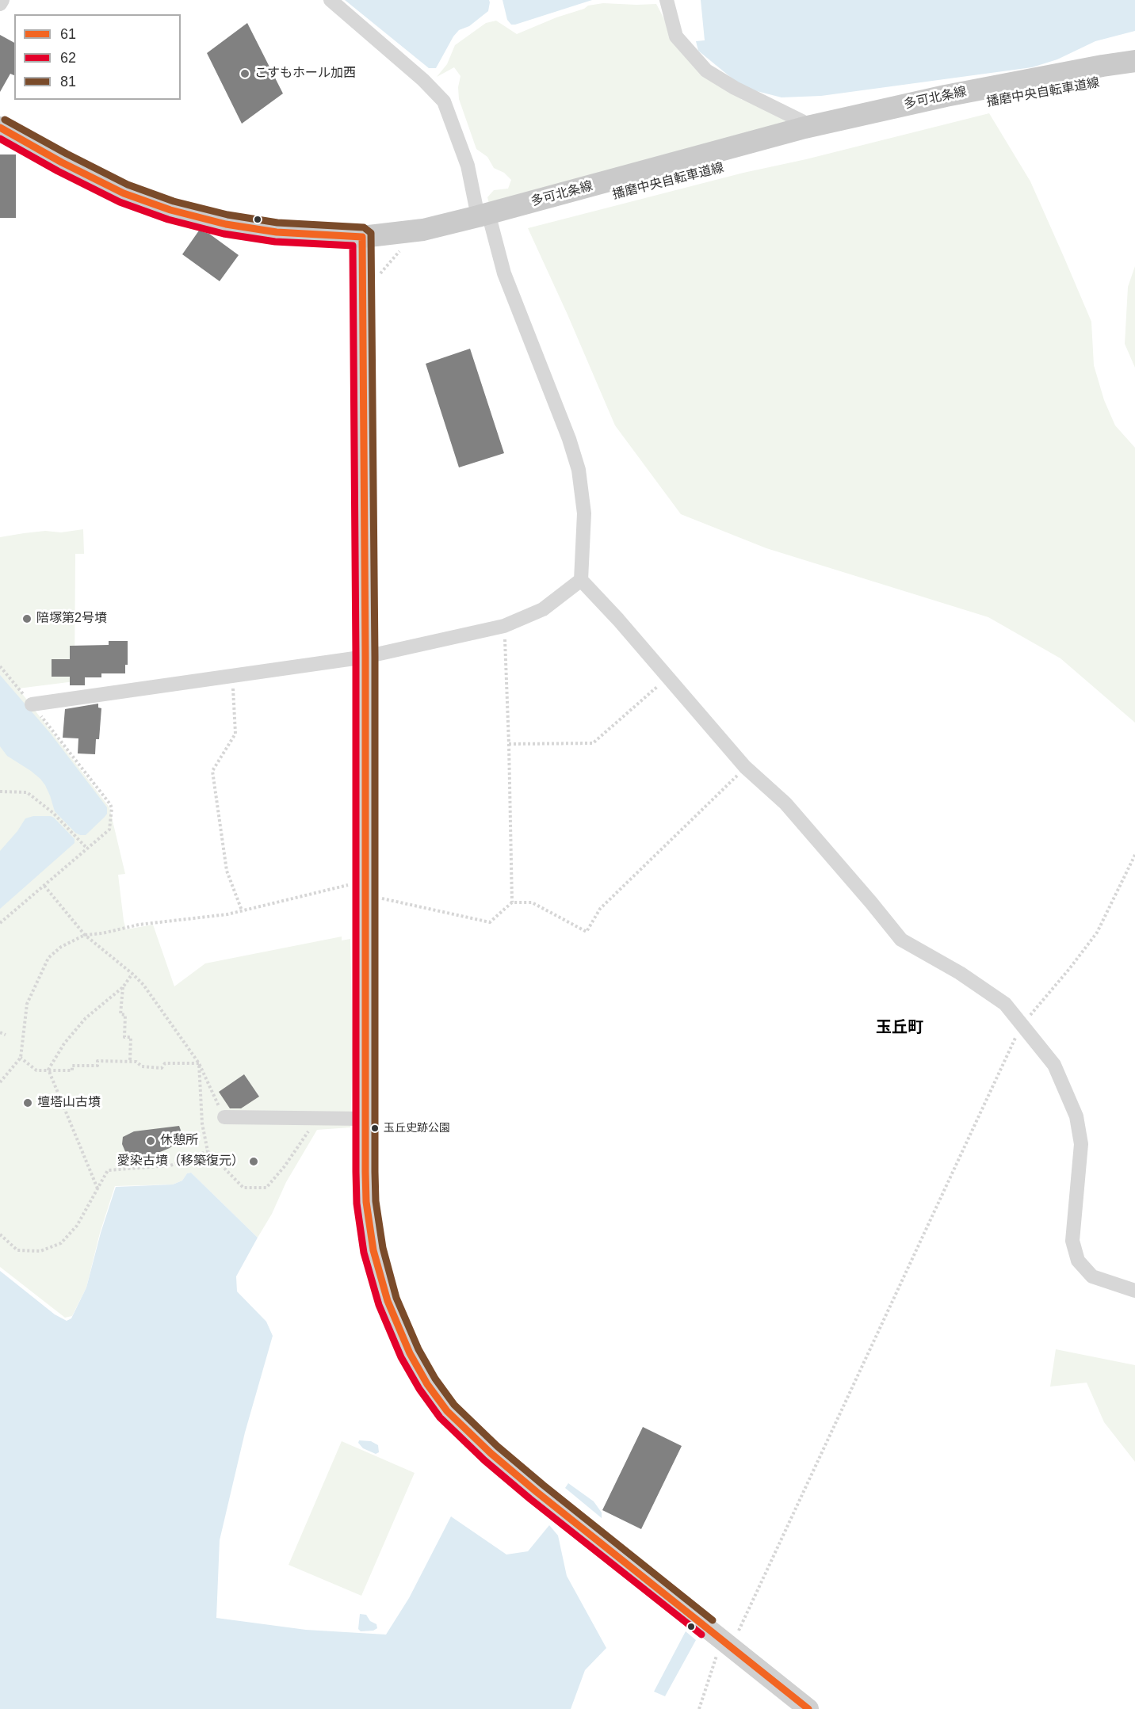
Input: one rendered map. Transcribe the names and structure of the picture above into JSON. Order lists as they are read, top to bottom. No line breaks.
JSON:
{"streets":{"main road":["多可北条線"]},"districts":["玉丘町"],"places":["こすもホール加西","陪塚第2号墳","壇塔山古墳","玉丘史跡公園","休憩所","愛染古墳（移築復元）"],"lines":["transit line 81","transit line 61","transit line 62"],"legend":["61","62","81"]}
